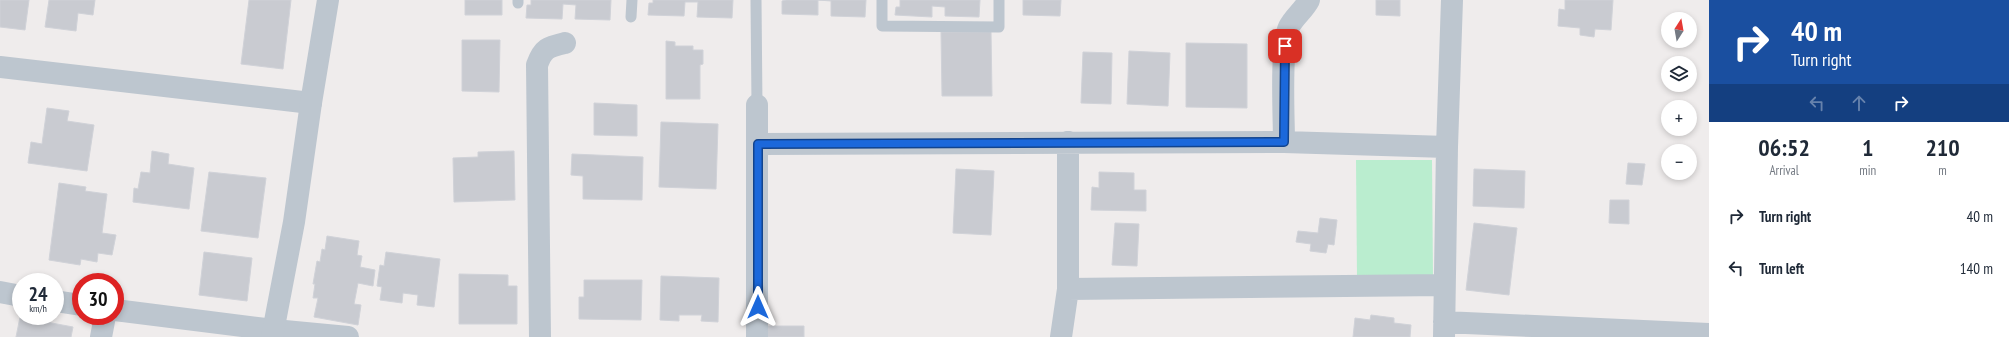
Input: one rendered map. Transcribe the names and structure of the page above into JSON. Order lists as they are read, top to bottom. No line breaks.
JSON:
{"north":"top","page":{"turn":["40 m","Turn right"],"map_buttons":["+","−"],"eta":["06:52","Arrival","1","min","210","m"],"list":[{"name":"Turn right","value":"40 m"},{"name":"Turn left","value":"140 m"}],"speed":"24 km/h","limit":"30"}}
